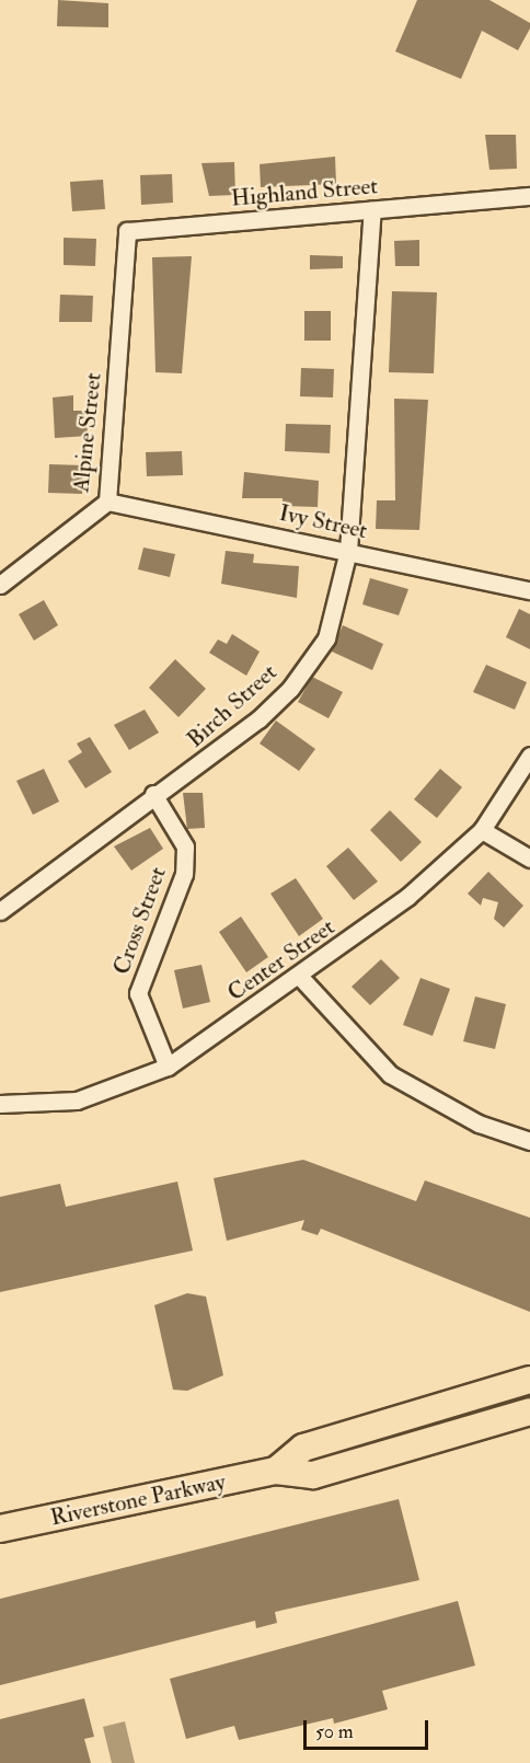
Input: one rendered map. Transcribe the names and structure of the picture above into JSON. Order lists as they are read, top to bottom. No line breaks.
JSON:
{"streets":{"main road":["Riverstone Parkway"],"street":["Highland Street","Alpine Street","Ivy Street","Birch Street","Cross Street","Center Street"]},"crossings":[["Highland Street","Alpine Street"],["Highland Street","Birch Street"],["Alpine Street","Ivy Street"],["Ivy Street","Birch Street"],["Birch Street","Cross Street"],["Cross Street","Center Street"]],"scale_bar":"50 m"}
